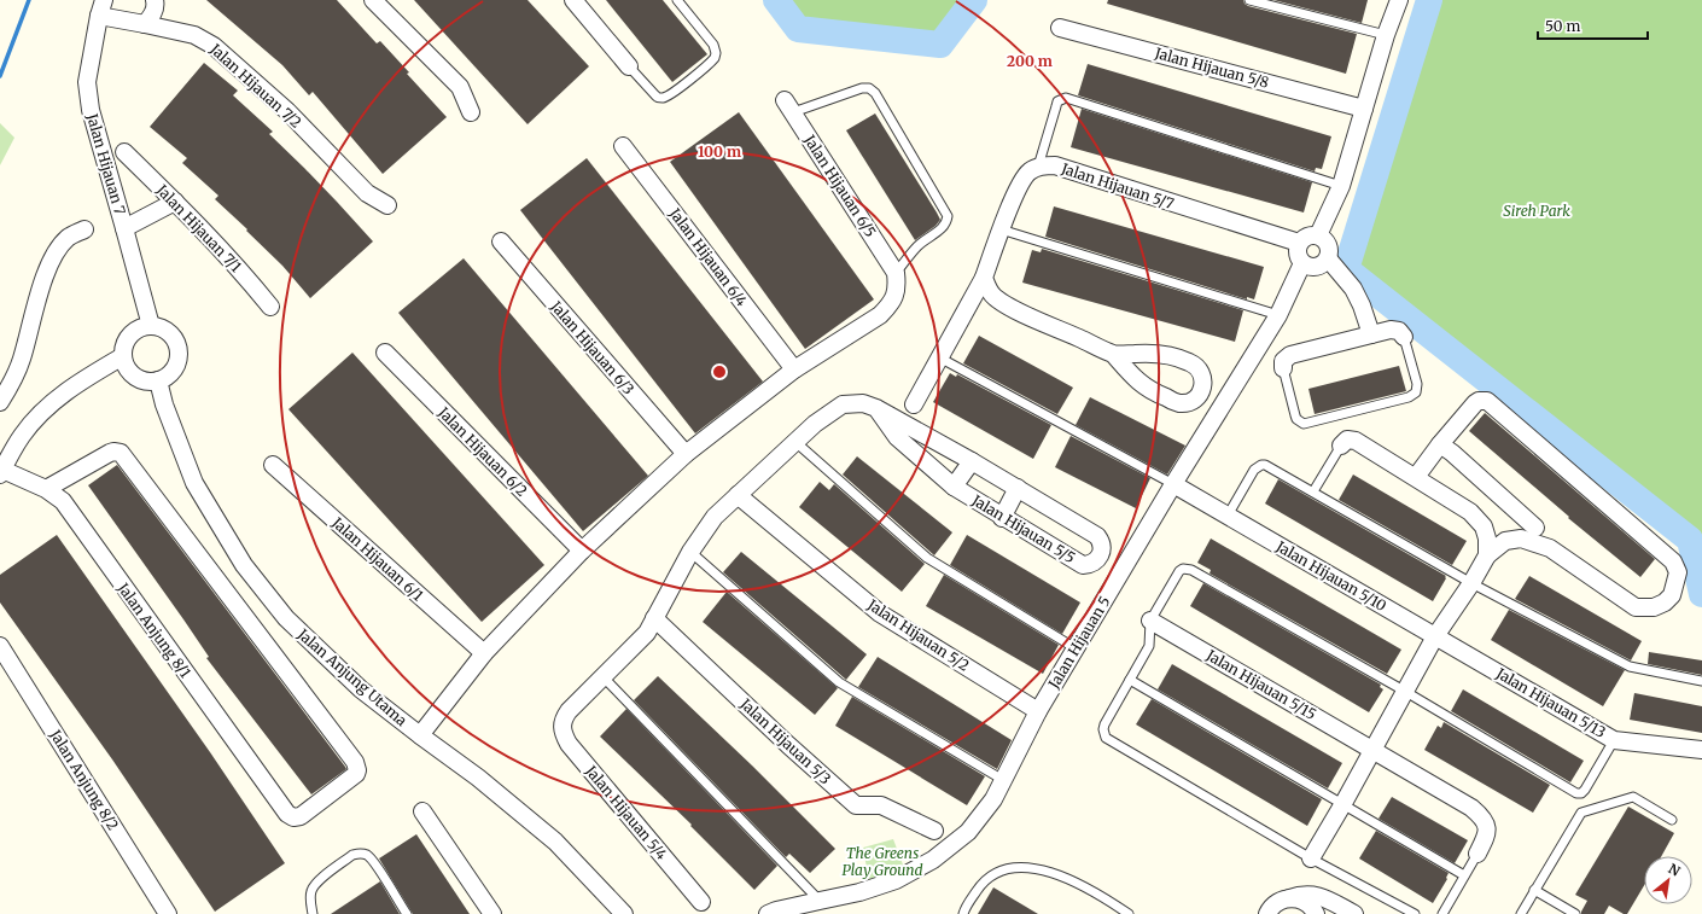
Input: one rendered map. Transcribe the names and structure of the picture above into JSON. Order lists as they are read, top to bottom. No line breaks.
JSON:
{"streets":{"street":["Jalan Hijauan 5/8","Jalan Hijauan 7/2","Jalan Hijauan 7","Jalan Hijauan 6/5","Jalan Hijauan 5/7","Jalan Hijauan 7/1","Jalan Hijauan 6/4","Jalan Hijauan 6/3","Jalan Hijauan 6/2","Jalan Hijauan 5/5","Jalan Hijauan 6/1","Jalan Hijauan 5/10","Jalan Anjung 8/1","Jalan Hijauan 5/2","Jalan Hijauan 5","Jalan Anjung Utama","Jalan Hijauan 5/15","Jalan Hijauan 5/13","Jalan Hijauan 5/3","Jalan Anjung 8/2","Jalan Hijauan 5/4"]},"crossings":[["Jalan Hijauan 7/2","Jalan Hijauan 7"],["Jalan Hijauan 7","Jalan Anjung Utama"],["Jalan Hijauan 5/7","Jalan Hijauan 5"],["Jalan Hijauan 5/5","Jalan Hijauan 5/2"],["Jalan Hijauan 5/5","Jalan Hijauan 5/3"],["Jalan Hijauan 5/5","Jalan Hijauan 5/4"],["Jalan Hijauan 5/10","Jalan Hijauan 5"],["Jalan Hijauan 5/10","Jalan Hijauan 5/13"],["Jalan Hijauan 5/2","Jalan Hijauan 5"]],"parks":["Sireh Park","The Greens Play Ground"],"scale_bar":"50 m","north":"top right","rings":["200 m","100 m"]}
